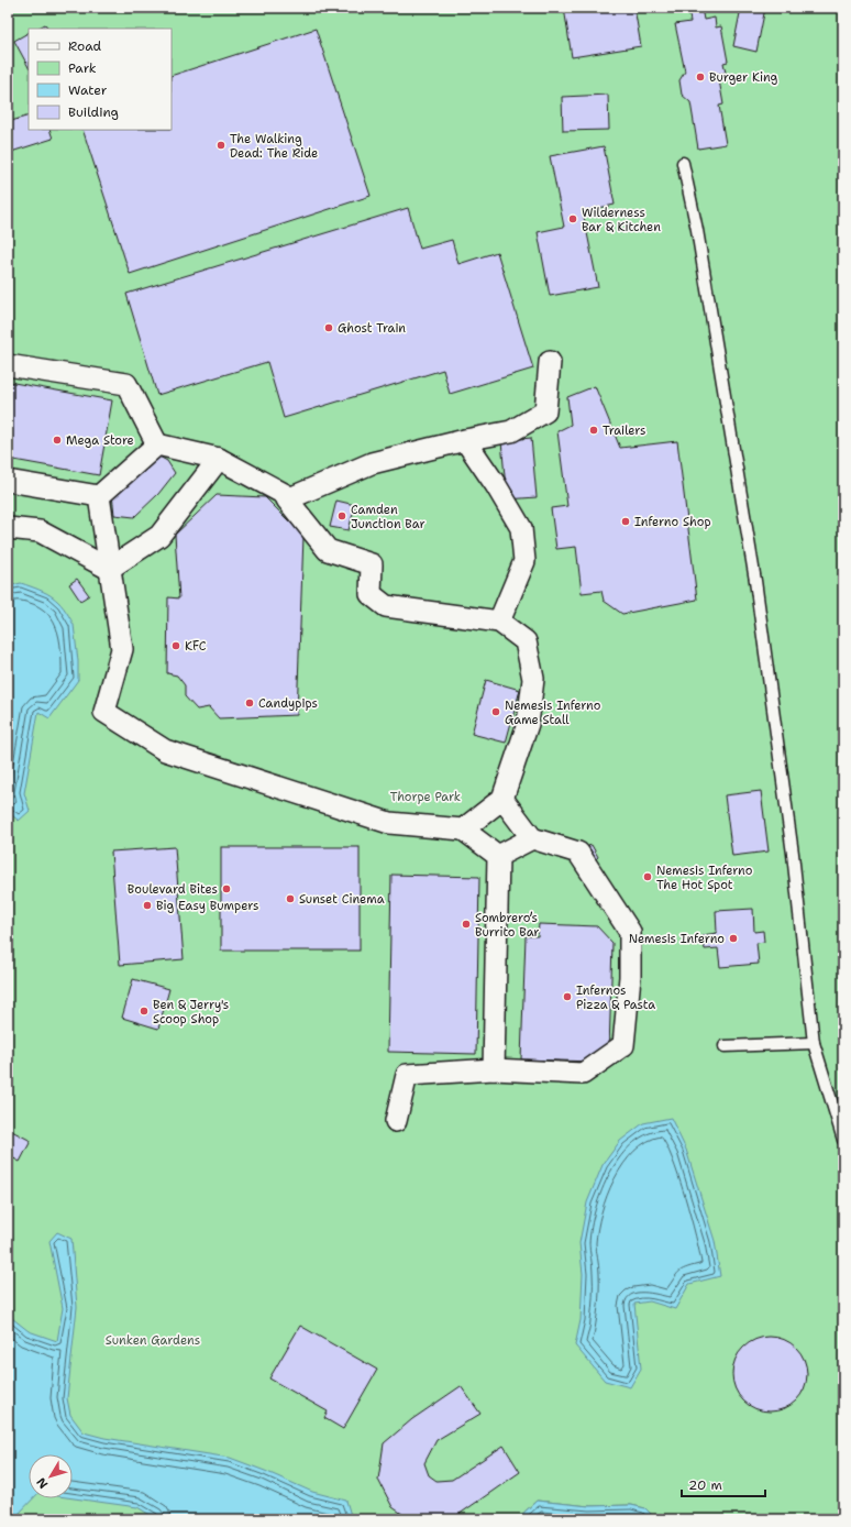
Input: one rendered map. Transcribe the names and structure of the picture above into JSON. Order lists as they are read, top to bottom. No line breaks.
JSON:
{"parks":["Thorpe Park","Sunken Gardens"],"places":["Burger King","The Walking Dead: The Ride","Wilderness Bar & Kitchen","Ghost Train","Trailers","Mega Store","Camden Junction Bar","Inferno Shop","KFC","Candypips","Nemesis Inferno Game Stall","Nemesis Inferno The Hot Spot","Boulevard Bites","Sunset Cinema","Big Easy Bumpers","Sombrero’s Burrito Bar","Nemesis Inferno","Infernos Pizza & Pasta","Ben & Jerry's Scoop Shop"],"legend":["Road","Park","Water","Building"],"scale_bar":"20 m","north":"bottom left"}
